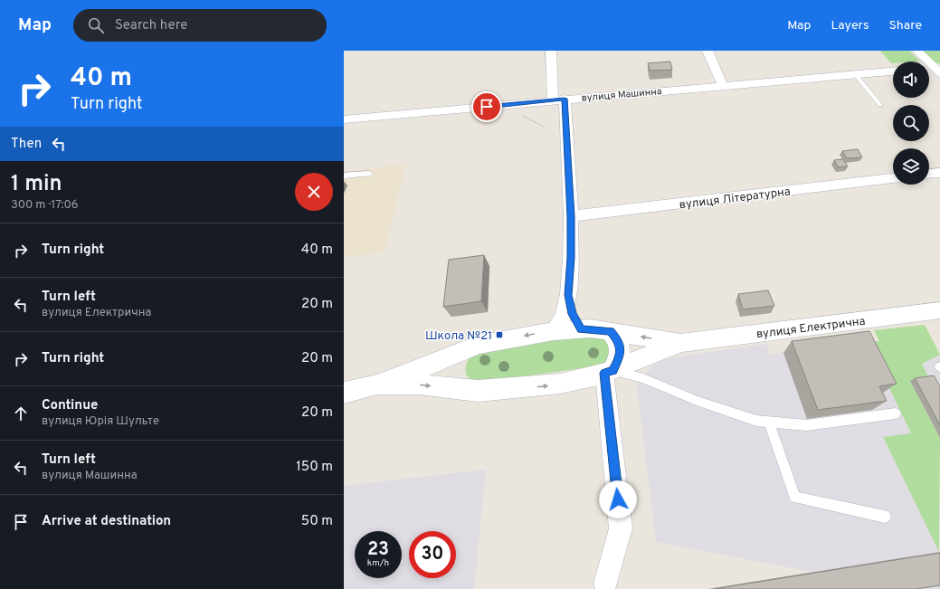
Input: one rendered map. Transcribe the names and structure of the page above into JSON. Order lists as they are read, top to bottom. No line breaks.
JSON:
{"streets":{"street":["вулиця Машинна","вулиця Літературна","вулиця Електрична"]},"places":{"transit":["Школа №21"]},"page":{"header":"Map","search":"Search here","nav":["Map","Layers","Share"],"turn":["40 m","Turn right"],"then":"Then","heading":["1 min","300 m · 17:06"],"list":[{"name":"Turn right","value":"40 m"},{"name":"Turn left","note":"вулиця Електрична","value":"20 m"},{"name":"Turn right","value":"20 m"},{"name":"Continue","note":"вулиця Юрія Шульте","value":"20 m"},{"name":"Turn left","note":"вулиця Машинна","value":"150 m"},{"name":"Arrive at destination","value":"50 m"}],"speed":"23 km/h","limit":"30"}}
